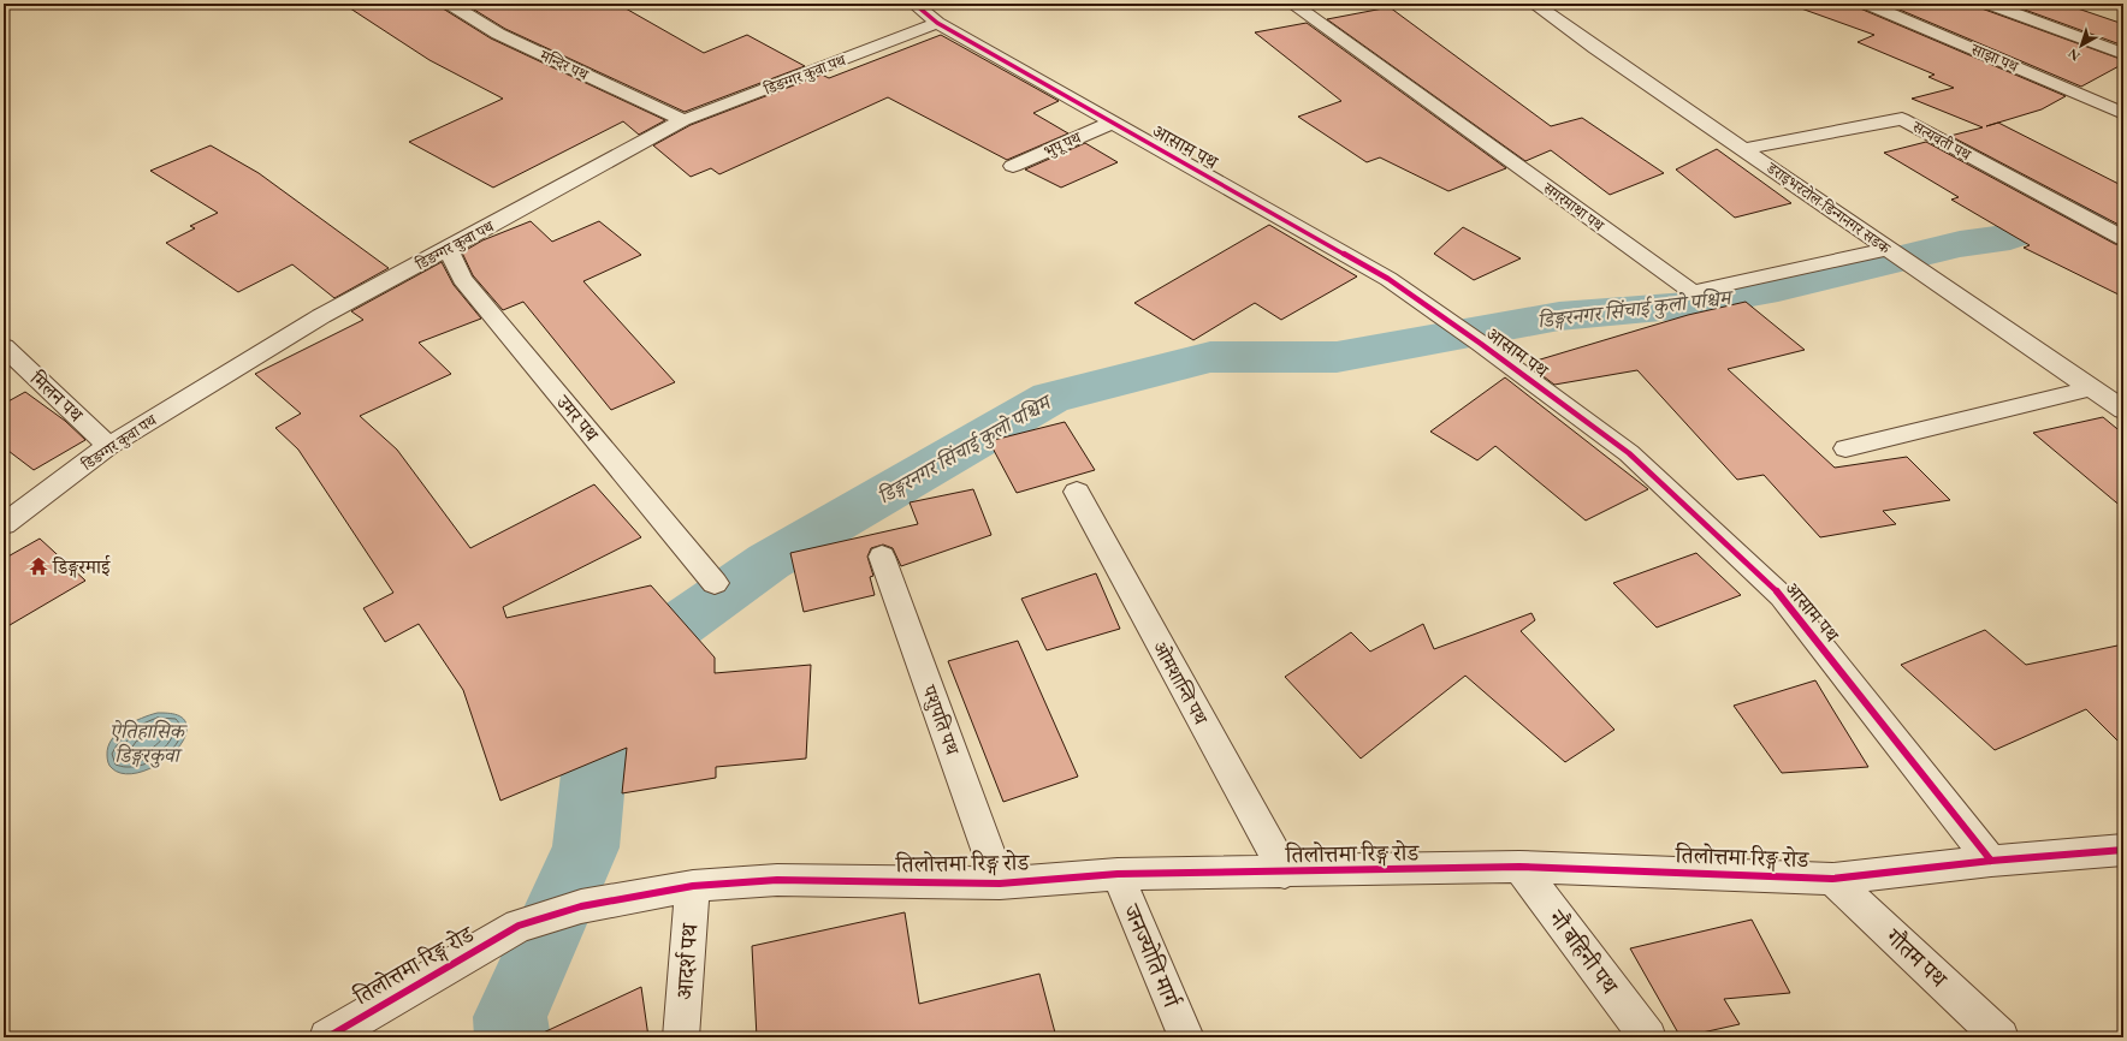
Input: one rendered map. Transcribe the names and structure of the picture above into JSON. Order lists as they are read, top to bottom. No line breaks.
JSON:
{"streets":{"street":["साझा पथ","मन्दिर पथ","डिङग्गर कुवा पथ","सत्यवती पथ","भुपू पथ","आसाम पथ","सगरमाथा पथ","डराइभरटोल-डिन्गनगर सडक","मिलन पथ","उमर पथ","ओमशान्ति पथ","पशुपति पथ","तिलोत्तमा रिङ्ग रोड","नौ बहिनी पथ","जनज्योति मार्ग","गौतम पथ","आदर्श पथ"]},"crossings":[["मन्दिर पथ","डिङग्गर कुवा पथ"],["डिङग्गर कुवा पथ","आसाम पथ"],["डिङग्गर कुवा पथ","मिलन पथ"],["डिङग्गर कुवा पथ","उमर पथ"],["सत्यवती पथ","डराइभरटोल-डिन्गनगर सडक"],["भुपू पथ","आसाम पथ"],["आसाम पथ","तिलोत्तमा रिङ्ग रोड"],["सगरमाथा पथ","डराइभरटोल-डिन्गनगर सडक"],["ओमशान्ति पथ","तिलोत्तमा रिङ्ग रोड"],["पशुपति पथ","तिलोत्तमा रिङ्ग रोड"],["तिलोत्तमा रिङ्ग रोड","नौ बहिनी पथ"],["तिलोत्तमा रिङ्ग रोड","जनज्योति मार्ग"],["तिलोत्तमा रिङ्ग रोड","गौतम पथ"],["तिलोत्तमा रिङ्ग रोड","आदर्श पथ"]],"water":["डिङ्गरनगर सिंचाई कुलो पश्चिम","ऐतिहासिक डिङ्गरकुवा"],"places":{"temple":["डिङ्गरमाई"]},"north":"bottom left"}
